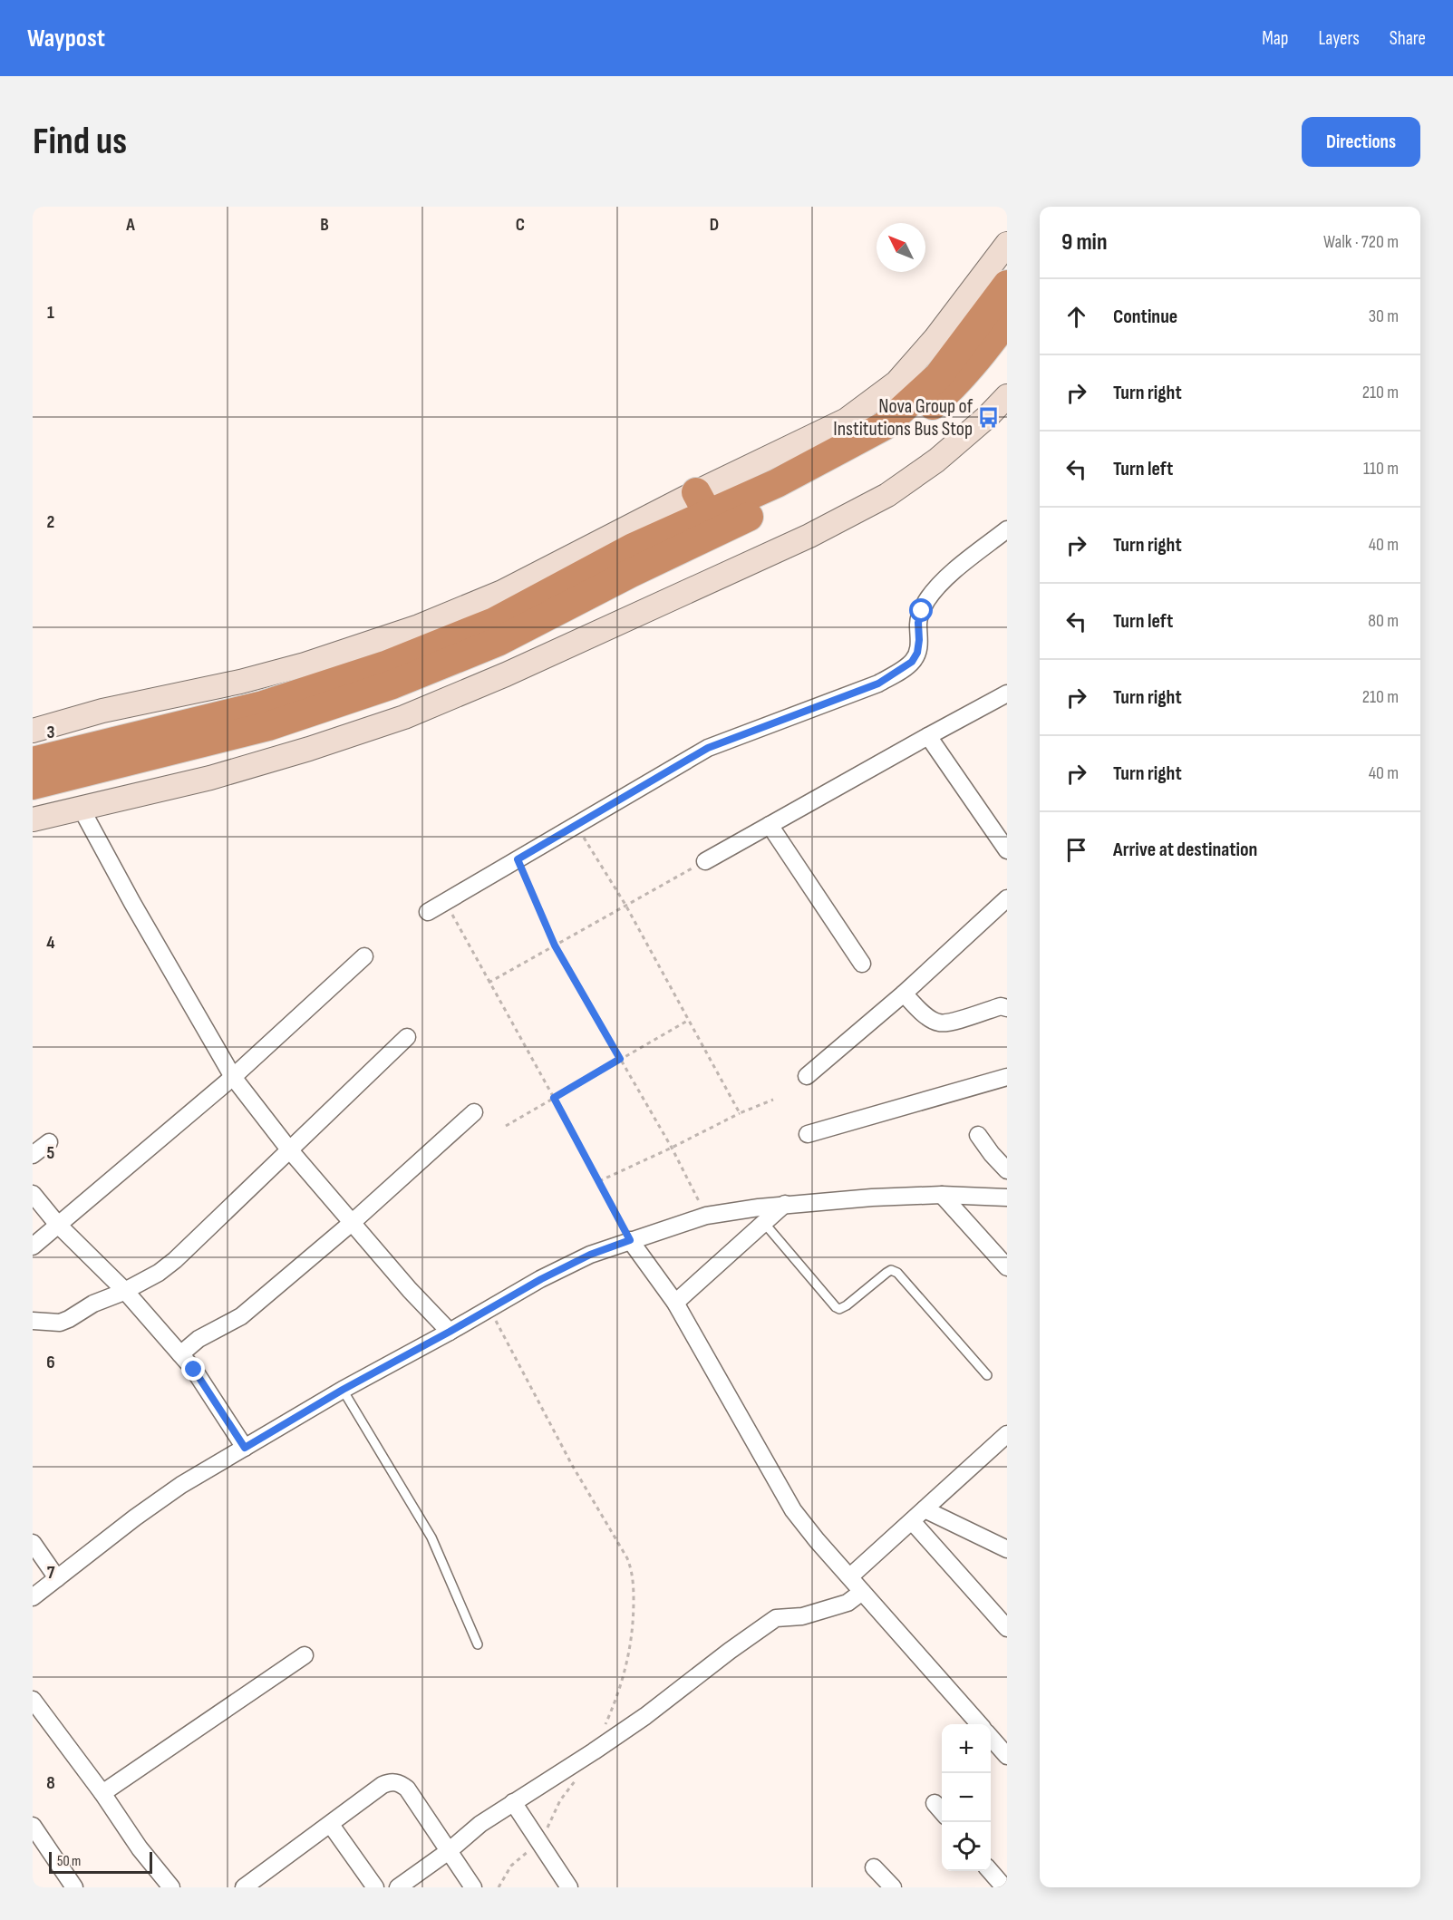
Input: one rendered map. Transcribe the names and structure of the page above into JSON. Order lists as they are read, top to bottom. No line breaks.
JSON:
{"places":{"bus stop":["Nova Group of Institutions Bus Stop"]},"scale_bar":"50 m","north":"top left","page":{"header":"Waypost","nav":["Map","Layers","Share"],"buttons":"Directions","title":"Find us","heading":["9 min","Walk · 720 m"],"list":[["Continue","30 m"],["Turn right","210 m"],["Turn left","110 m"],["Turn right","40 m"],["Turn left","80 m"],["Turn right","210 m"],["Turn right","40 m"],"Arrive at destination"],"map_buttons":["+","−"],"scale":"50 m"},"grid":{"columns":["A","B","C","D"],"rows":["1","2","3","4","5","6","7","8"]}}
